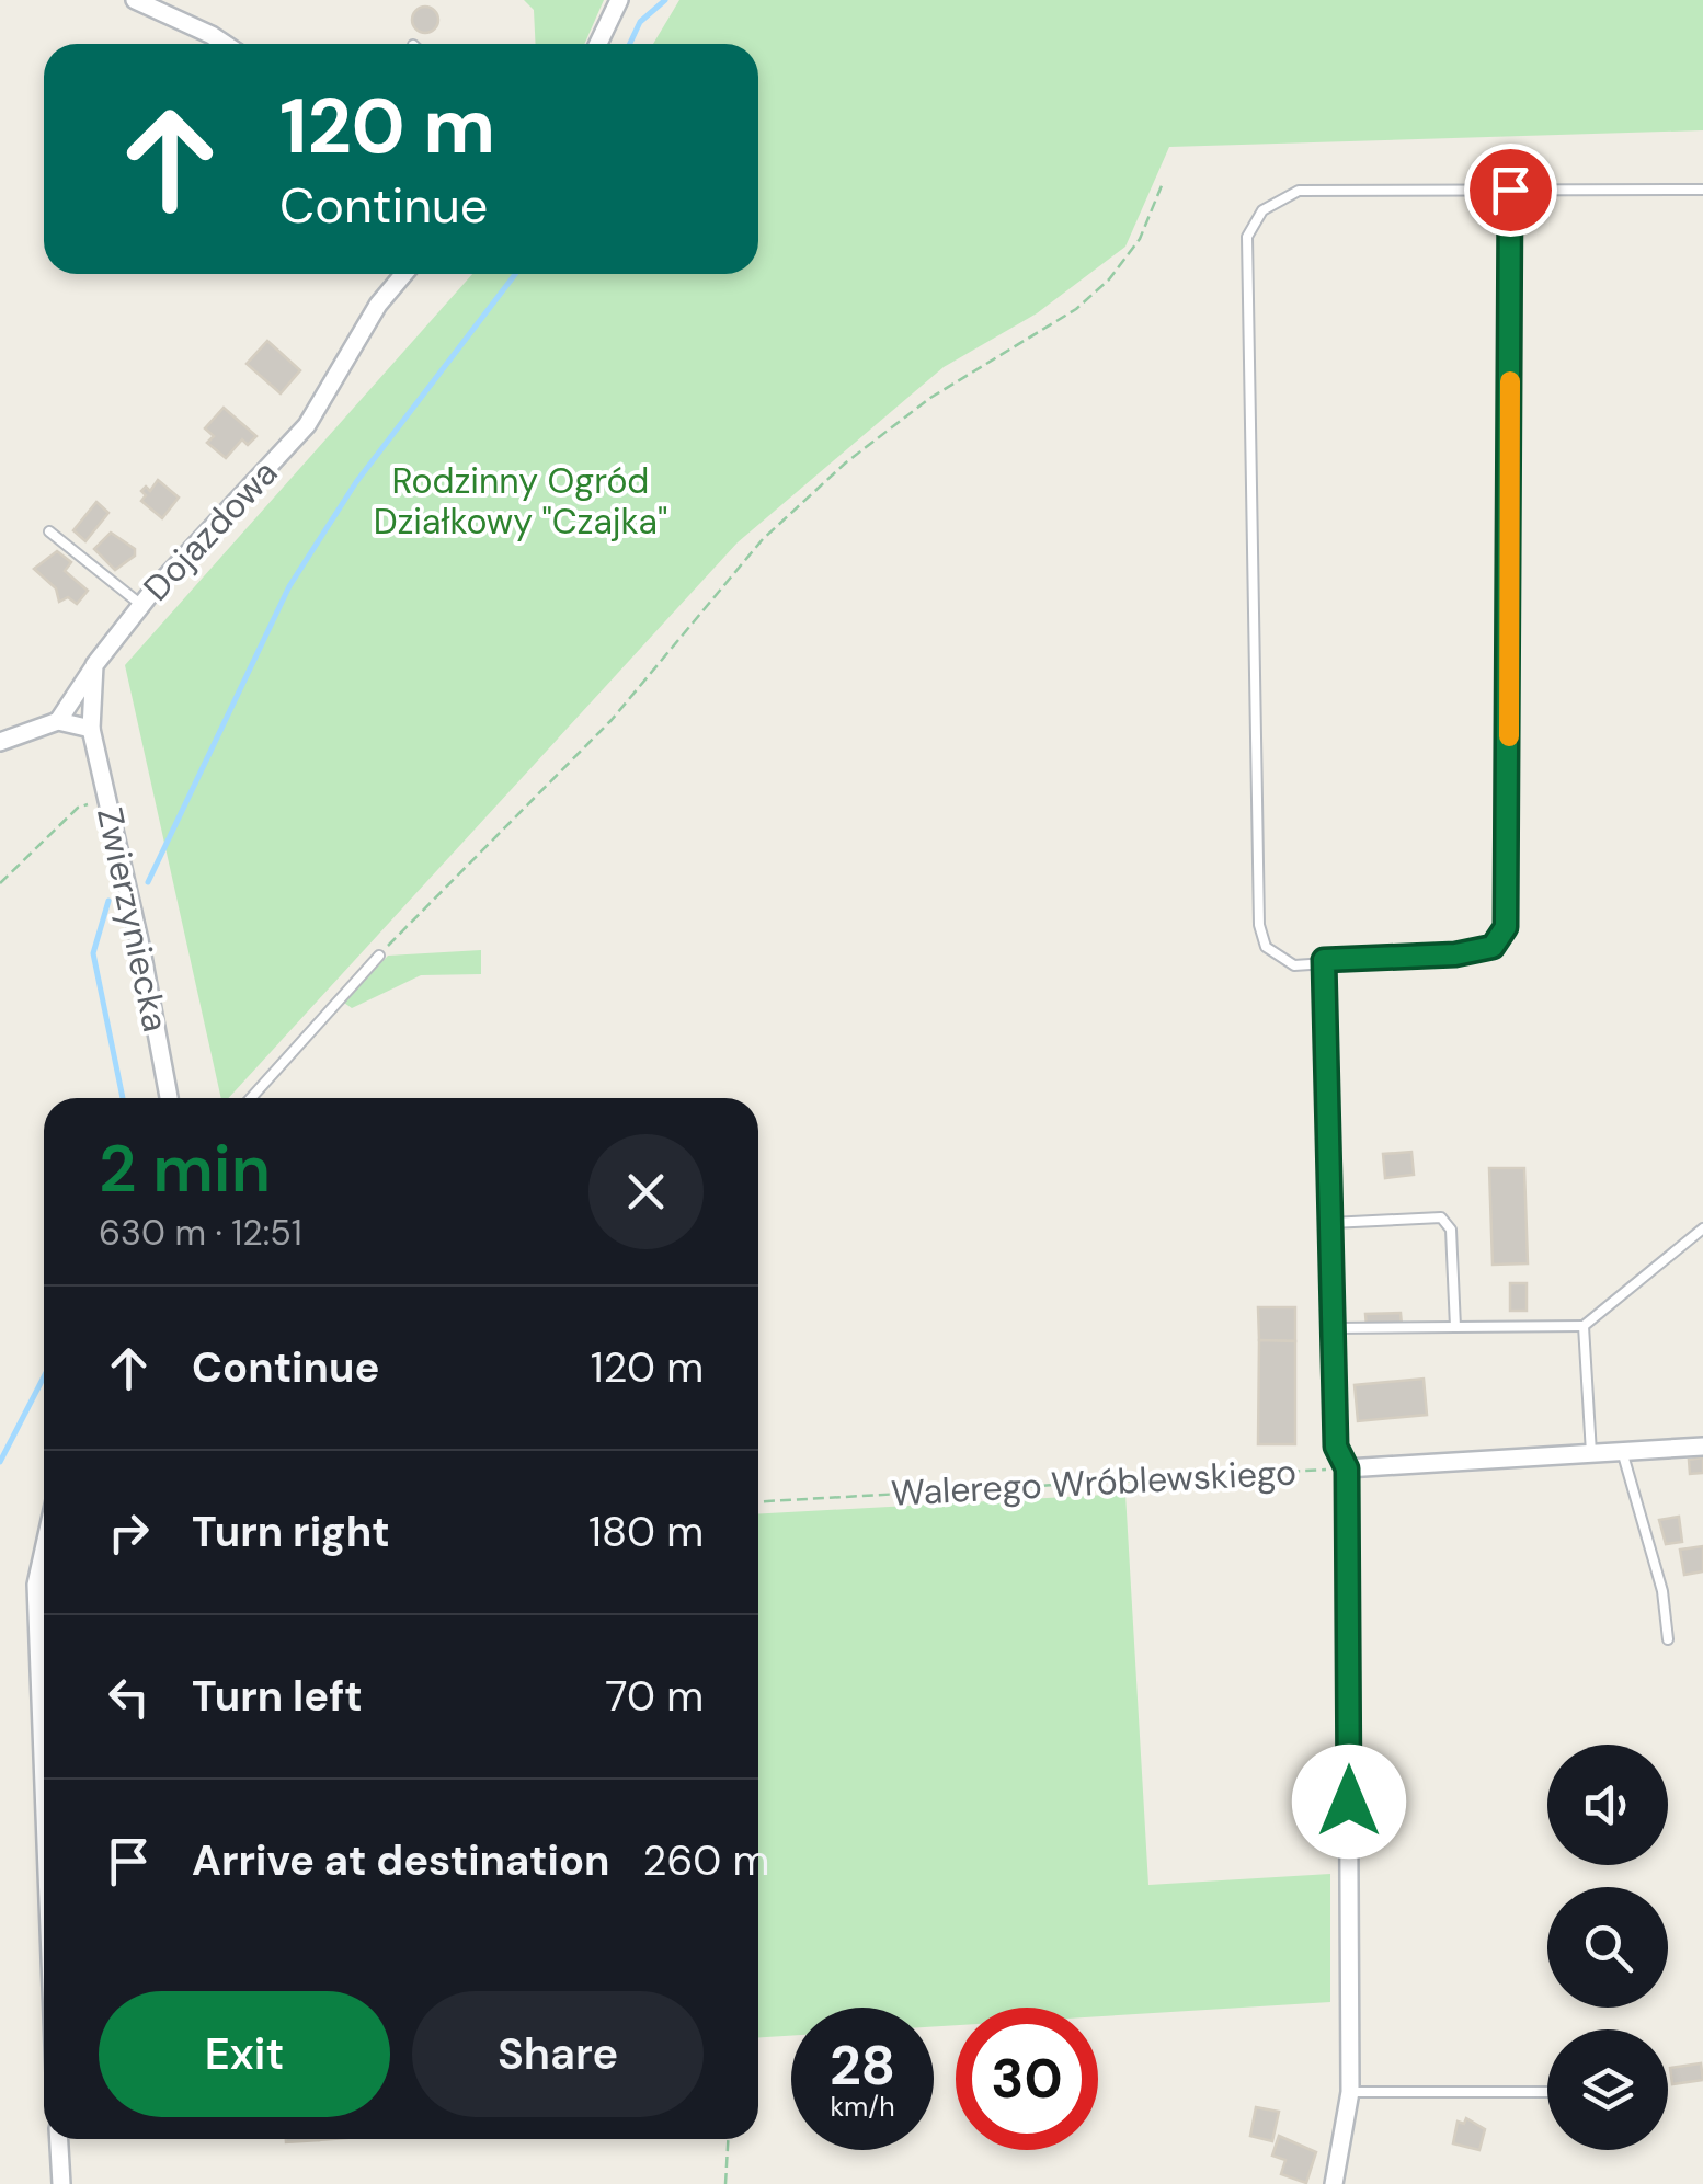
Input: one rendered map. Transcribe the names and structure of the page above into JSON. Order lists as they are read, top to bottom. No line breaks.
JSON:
{"streets":{"street":["Dojazdowa","Zwierzyniecka","Walerego Wróblewskiego"]},"parks":["Rodzinny Ogród Działkowy \"Czajka\""],"page":{"turn":["120 m","Continue"],"heading":["2 min","630 m · 12:51"],"list":[{"name":"Continue","value":"120 m"},{"name":"Turn right","value":"180 m"},{"name":"Turn left","value":"70 m"},{"name":"Arrive at destination","value":"260 m"}],"buttons":["Exit","Share"],"speed":"28 km/h","limit":"30"}}
